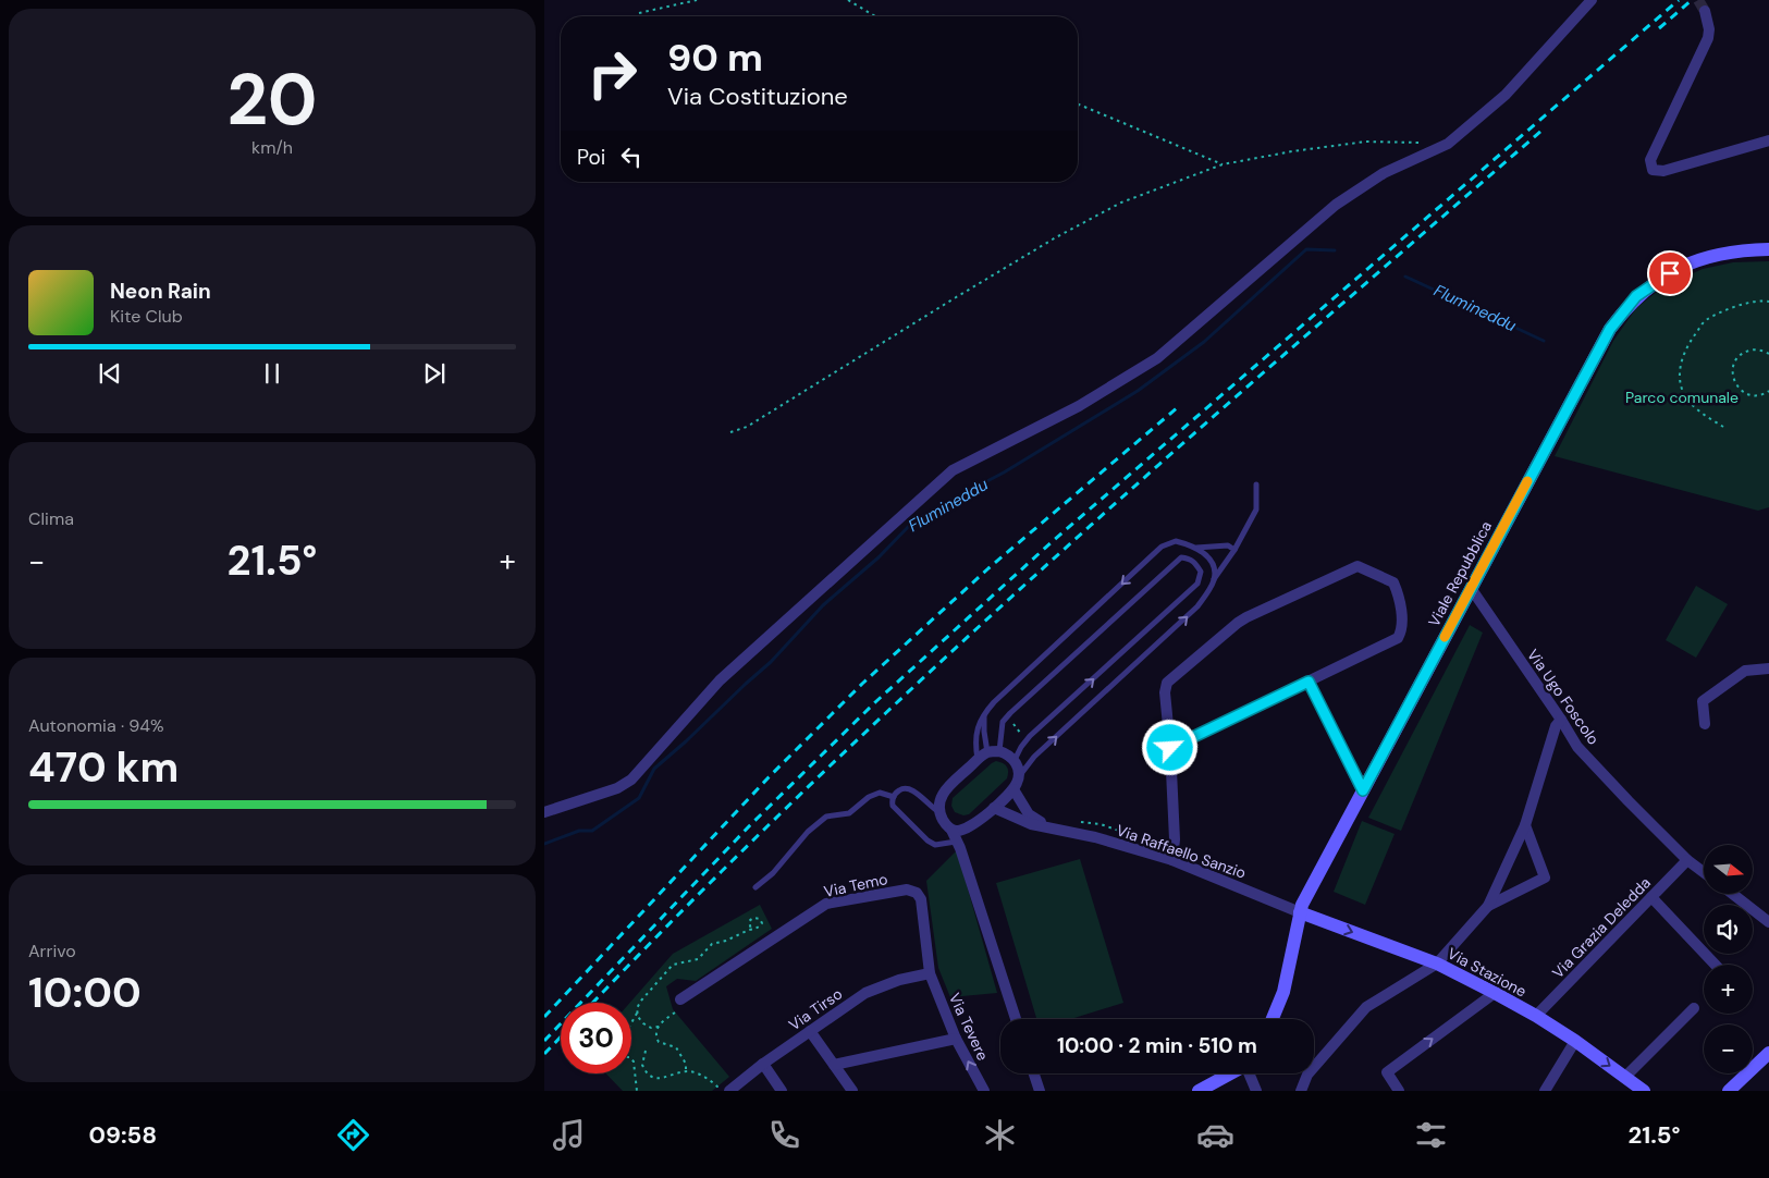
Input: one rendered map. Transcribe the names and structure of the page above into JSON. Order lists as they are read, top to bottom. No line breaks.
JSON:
{"streets":{"main road":["Viale Repubblica","Via Stazione"],"street":["Via Ugo Foscolo","Via Raffaello Sanzio","Via Temo","Via Grazia Deledda","Via Tirso","Via Tevere"]},"crossings":[["Viale Repubblica","Via Ugo Foscolo"],["Viale Repubblica","Via Raffaello Sanzio"],["Viale Repubblica","Via Stazione"],["Via Ugo Foscolo","Via Grazia Deledda"],["Via Raffaello Sanzio","Via Stazione"],["Via Temo","Via Tirso"],["Via Temo","Via Tevere"],["Via Grazia Deledda","Via Stazione"],["Via Tirso","Via Tevere"]],"one_way":["Via Stazione","Via Tevere"],"water":["Flumineddu"],"parks":["Parco comunale"],"north":"right","page":{"tile":[["20","km/h"],"Clima",["Autonomia · 94%","470 km"],["Arrivo","10:00"]],"turn":["90 m","Via Costituzione"],"then":"Poi","song":["Neon Rain","Kite Club"],"heat":["−","21.5°","+"],"map_buttons":["+","−"],"limit":"30","trip":"10:00 · 2 min · 510 m","tabs":["09:58","21.5°"]}}
